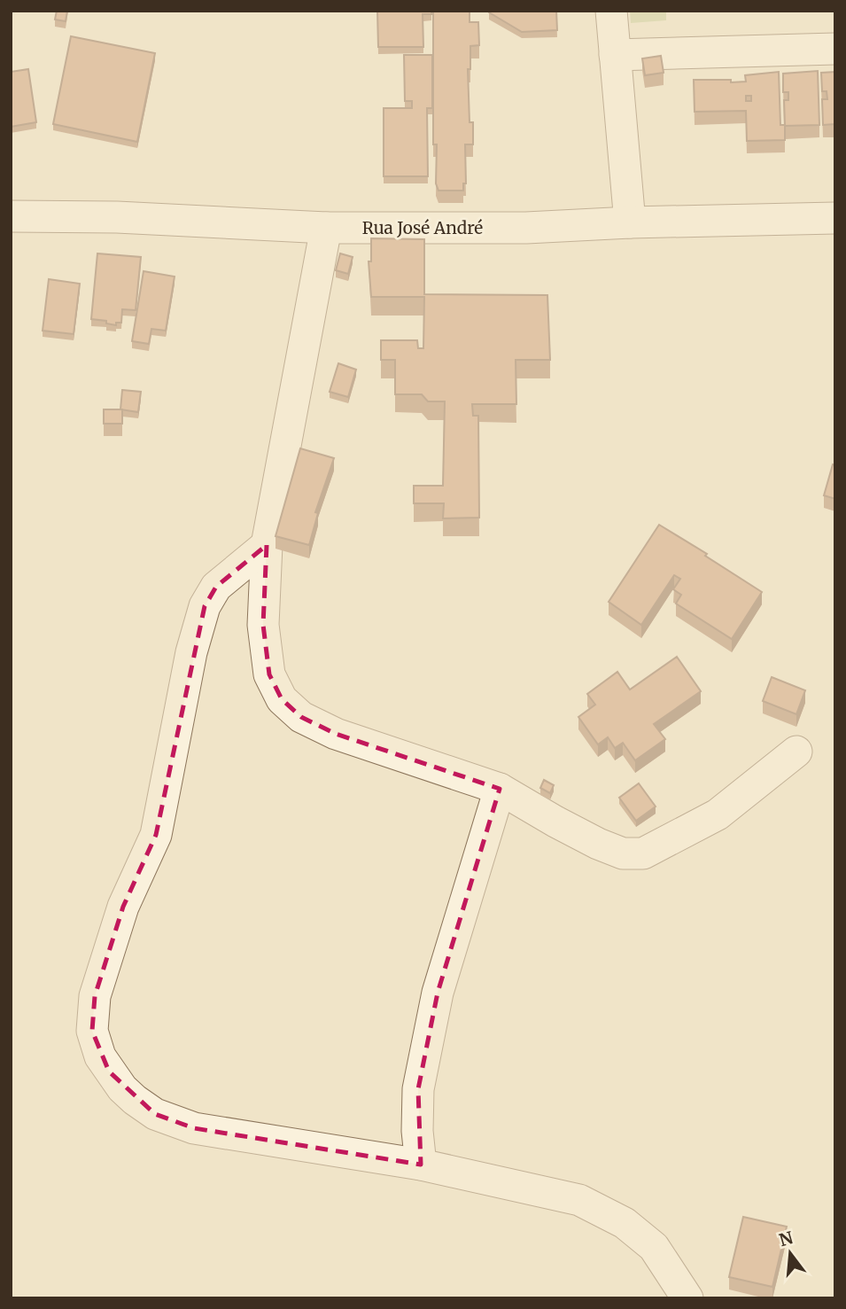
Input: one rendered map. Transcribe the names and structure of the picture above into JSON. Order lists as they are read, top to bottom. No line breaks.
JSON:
{"streets":{"street":["Rua José André"]},"north":"top"}
